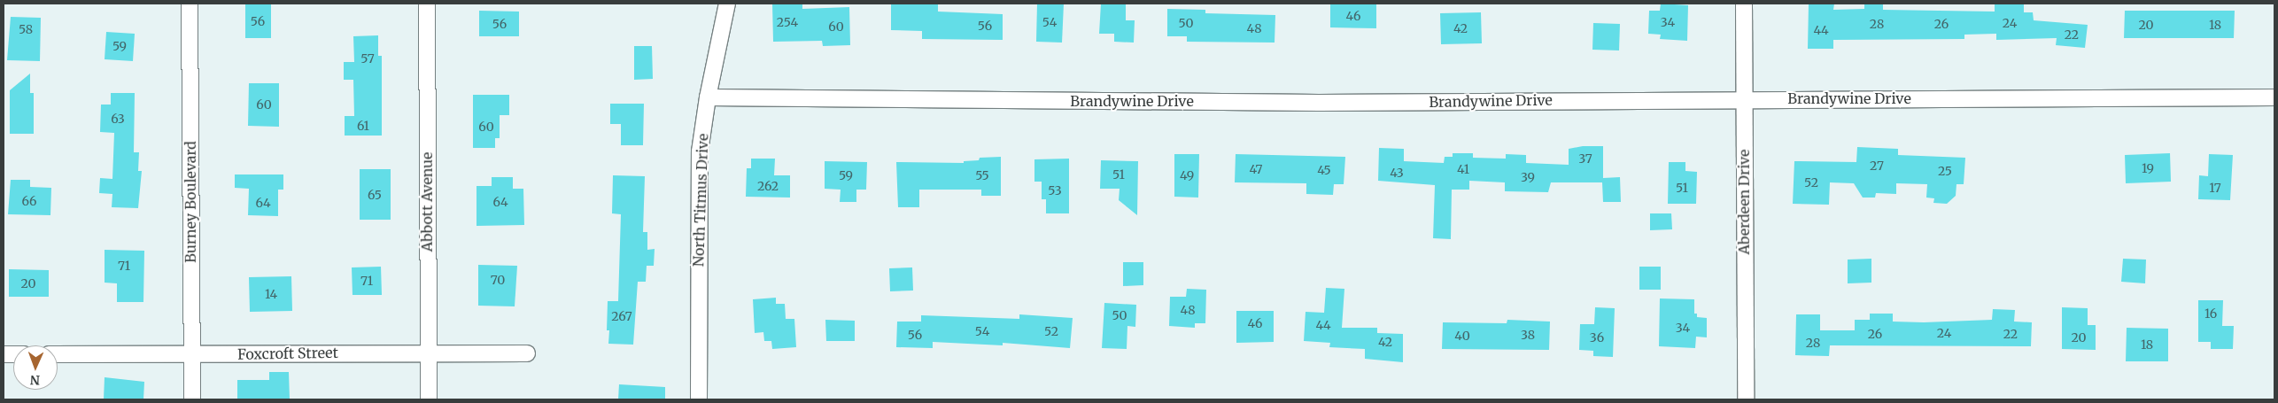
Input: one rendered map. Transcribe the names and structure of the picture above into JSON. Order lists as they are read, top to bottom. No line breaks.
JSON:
{"streets":{"street":["Brandywine Drive","North Titmus Drive","Burney Boulevard","Abbott Avenue","Aberdeen Drive","Foxcroft Street"]},"crossings":[["Brandywine Drive","North Titmus Drive"],["Brandywine Drive","Aberdeen Drive"],["Burney Boulevard","Foxcroft Street"],["Abbott Avenue","Foxcroft Street"]],"house_numbers":["46","56","254","54","34","50","24","56","28","26","20","18","56","60","48","42","58","44","22","59","57","60","63","61","60","37","27","19","47","41","45","25","43","51","59","55","49","39","52","262","51","17","53","65","66","64","64","71","70","71","20","14","48","16","50","267","46","44","34","54","52","24","26","22","56","38","40","36","20","42","28","18"],"north":"bottom"}
